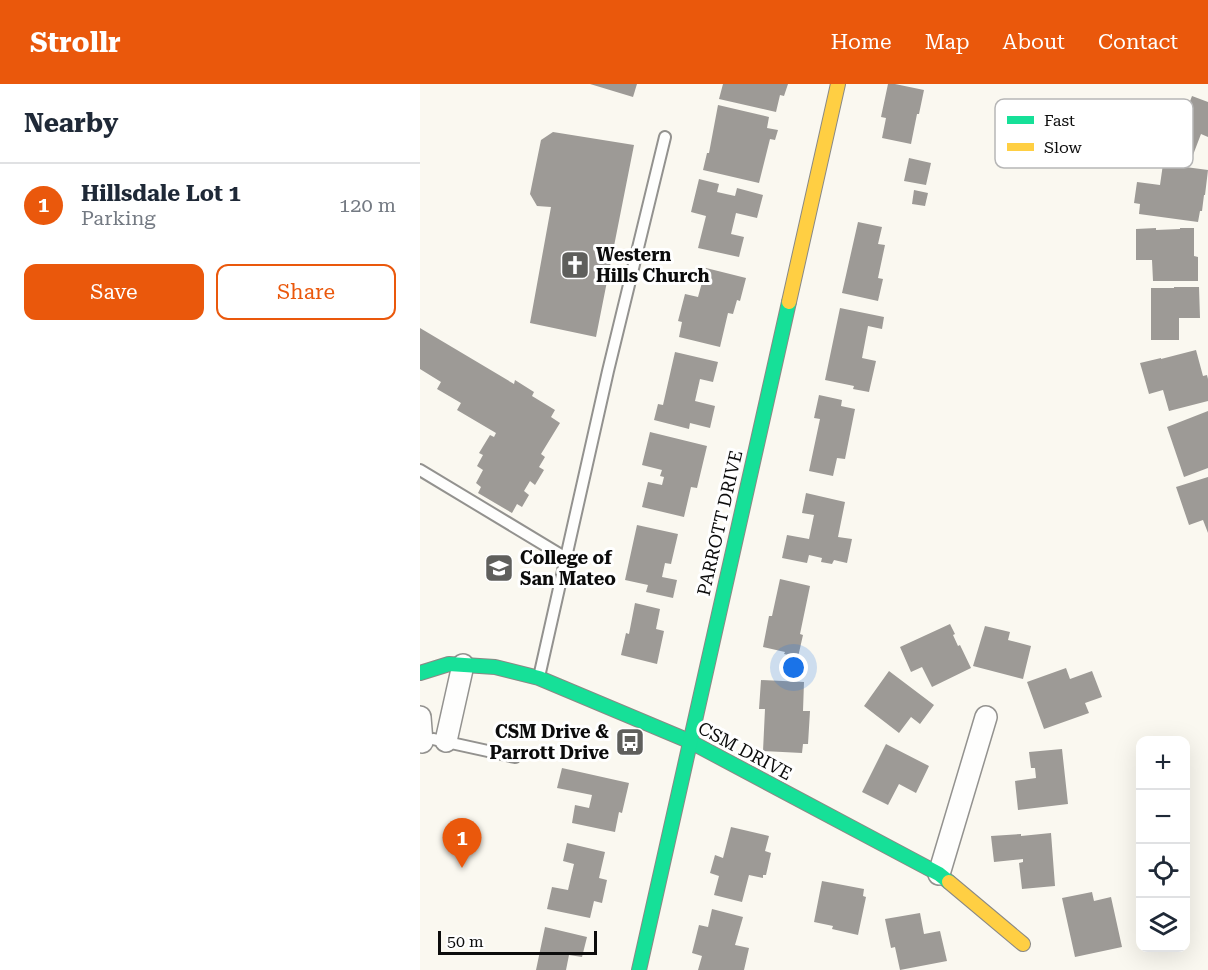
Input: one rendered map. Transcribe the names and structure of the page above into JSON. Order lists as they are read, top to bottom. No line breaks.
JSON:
{"streets":{"street":["PARROTT DRIVE","CSM DRIVE"]},"crossings":[["PARROTT DRIVE","CSM DRIVE"]],"places":{"church":["Western Hills Church"],"school or university":["College of San Mateo"],"bus stop":["CSM Drive & Parrott Drive"]},"legend":["Fast","Slow"],"scale_bar":"50 m","page":{"header":"Strollr","nav":["Home","Map","About","Contact"],"heading":"Nearby","list":[{"mark":"1","name":"Hillsdale Lot 1","note":"Parking","value":"120 m"}],"buttons":["Save","Share"],"map_buttons":["+","−"],"pins":"1","scale":"50 m"}}
